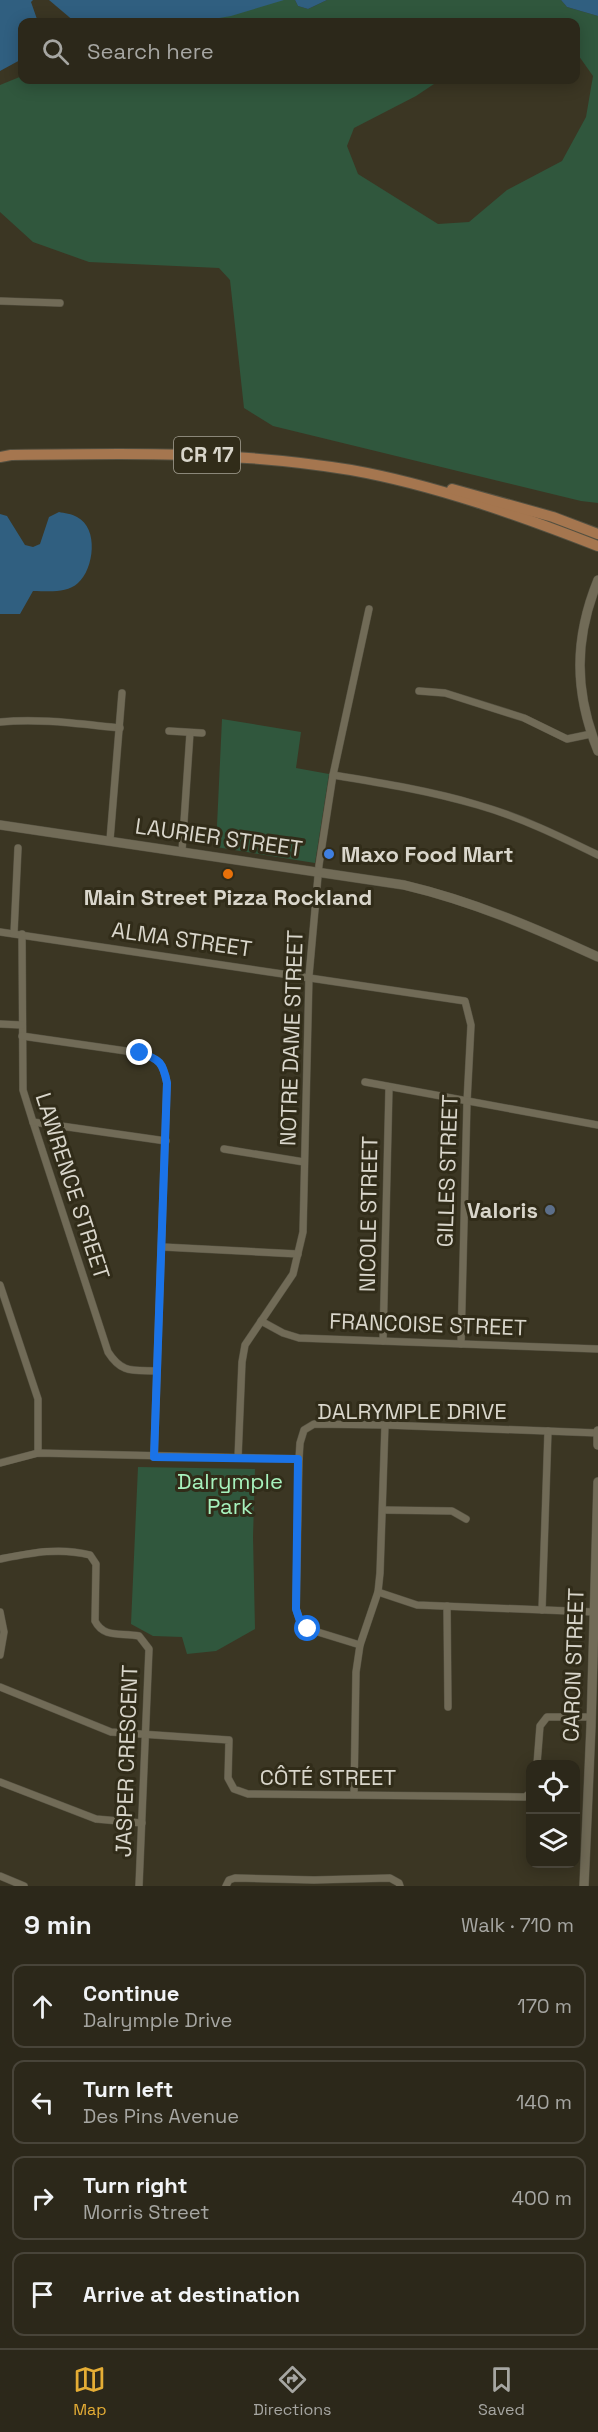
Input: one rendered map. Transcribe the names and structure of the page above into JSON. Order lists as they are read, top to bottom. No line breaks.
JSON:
{"streets":{"main road":["CR 17","LAURIER STREET","CARON STREET"],"street":["ALMA STREET","NOTRE DAME STREET","GILLES STREET","LAWRENCE STREET","NICOLE STREET","FRANCOISE STREET","DALRYMPLE DRIVE","JASPER CRESCENT","CÔTÉ STREET"]},"crossings":[["LAURIER STREET","NOTRE DAME STREET"],["ALMA STREET","NOTRE DAME STREET"],["ALMA STREET","GILLES STREET"],["ALMA STREET","LAWRENCE STREET"],["NOTRE DAME STREET","FRANCOISE STREET"],["GILLES STREET","FRANCOISE STREET"],["NICOLE STREET","FRANCOISE STREET"],["JASPER CRESCENT","CÔTÉ STREET"]],"parks":["Dalrymple Park"],"places":["Maxo Food Mart","Main Street Pizza Rockland","Valoris"],"page":{"search":"Search here","heading":["9 min","Walk · 710 m"],"list":[["Continue","Dalrymple Drive","170 m"],["Turn left","Des Pins Avenue","140 m"],["Turn right","Morris Street","400 m"],"Arrive at destination"],"nav":["Map","Directions","Saved"]}}
